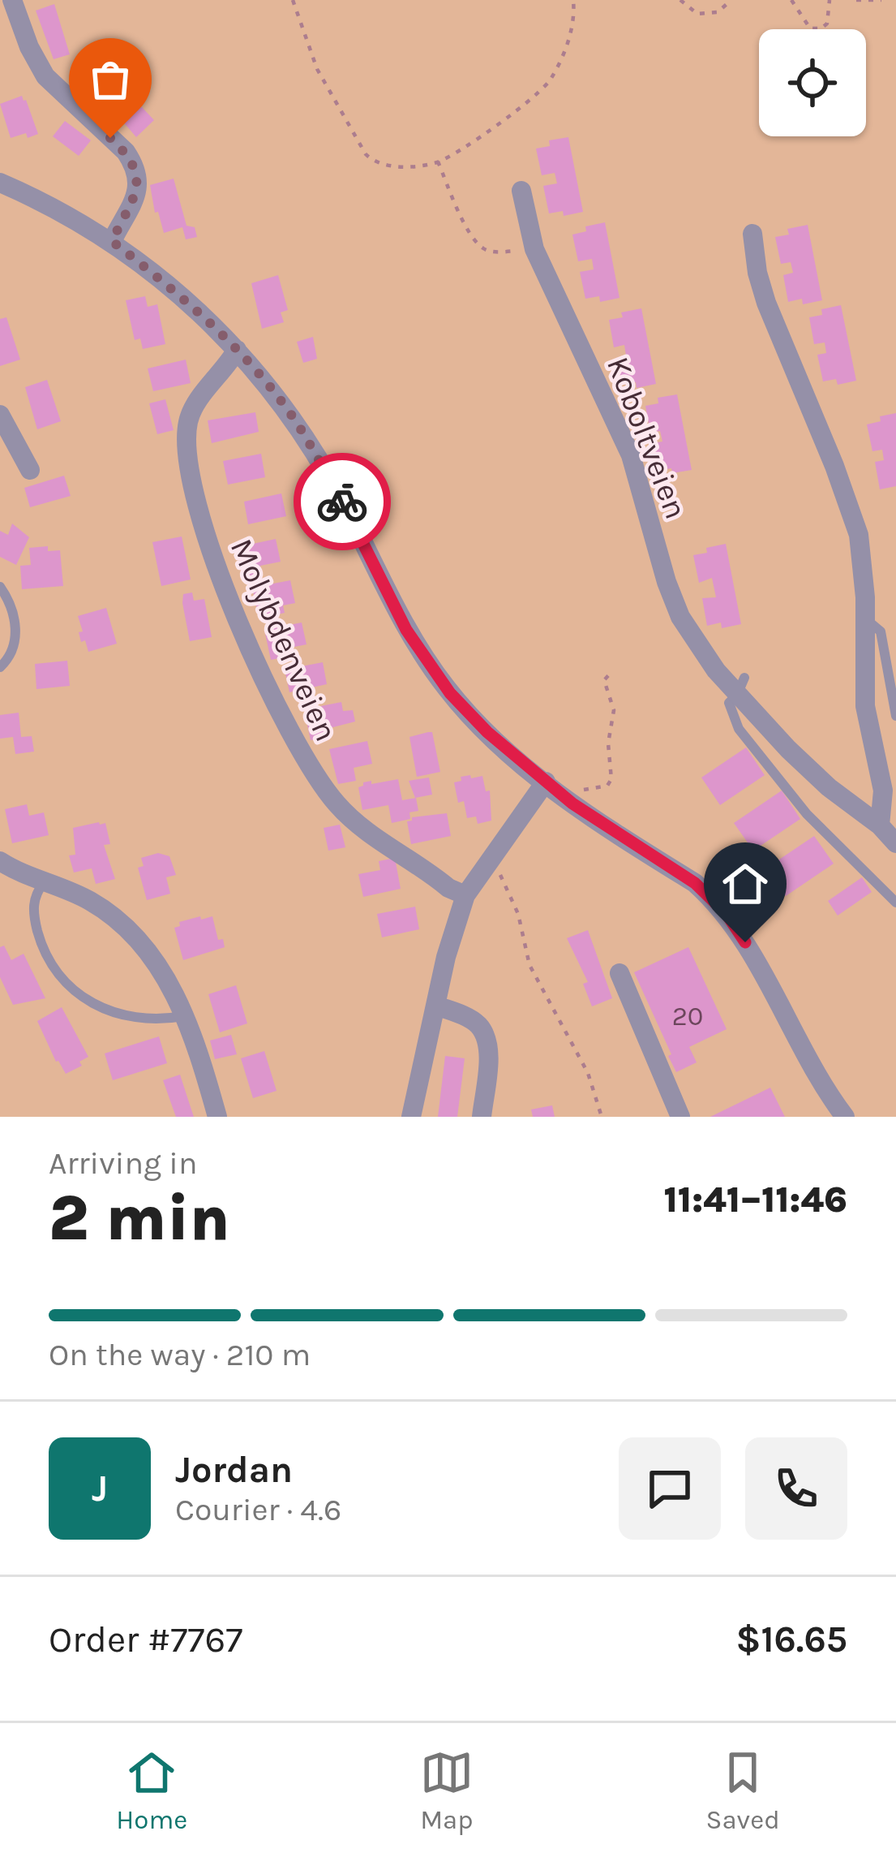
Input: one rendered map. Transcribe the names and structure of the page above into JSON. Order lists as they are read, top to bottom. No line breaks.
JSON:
{"streets":{"street":["Koboltveien","Molybdenveien"]},"house_numbers":["20"],"page":{"heading":["2 min","Arriving in","11:41–11:46"],"panel":["Jordan","Courier · 4.6","Order #7767","$16.65"],"bar":"On the way · 210 m","round":"J","tabs":["Home","Map","Saved"]}}
